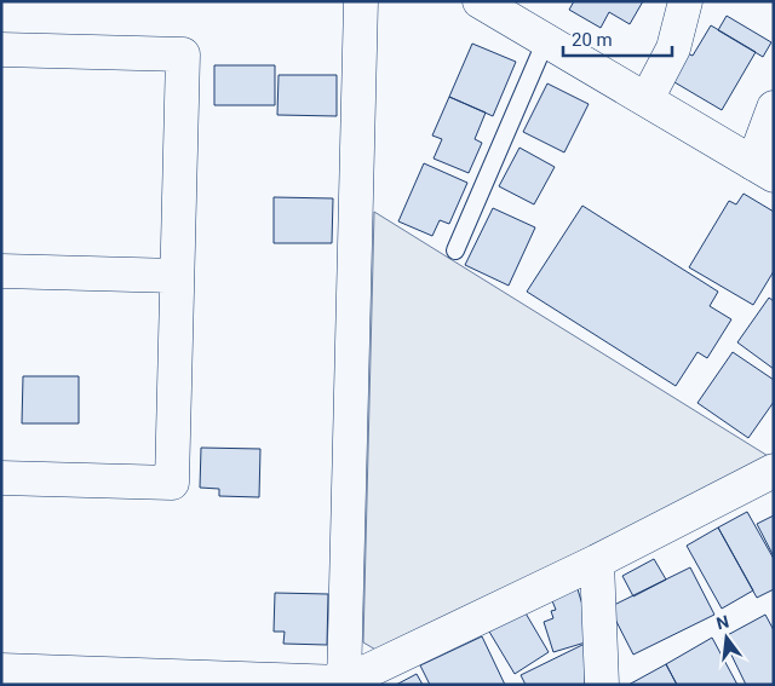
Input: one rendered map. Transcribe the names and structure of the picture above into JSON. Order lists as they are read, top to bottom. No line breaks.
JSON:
{"scale_bar":"20 m","north":"top"}
